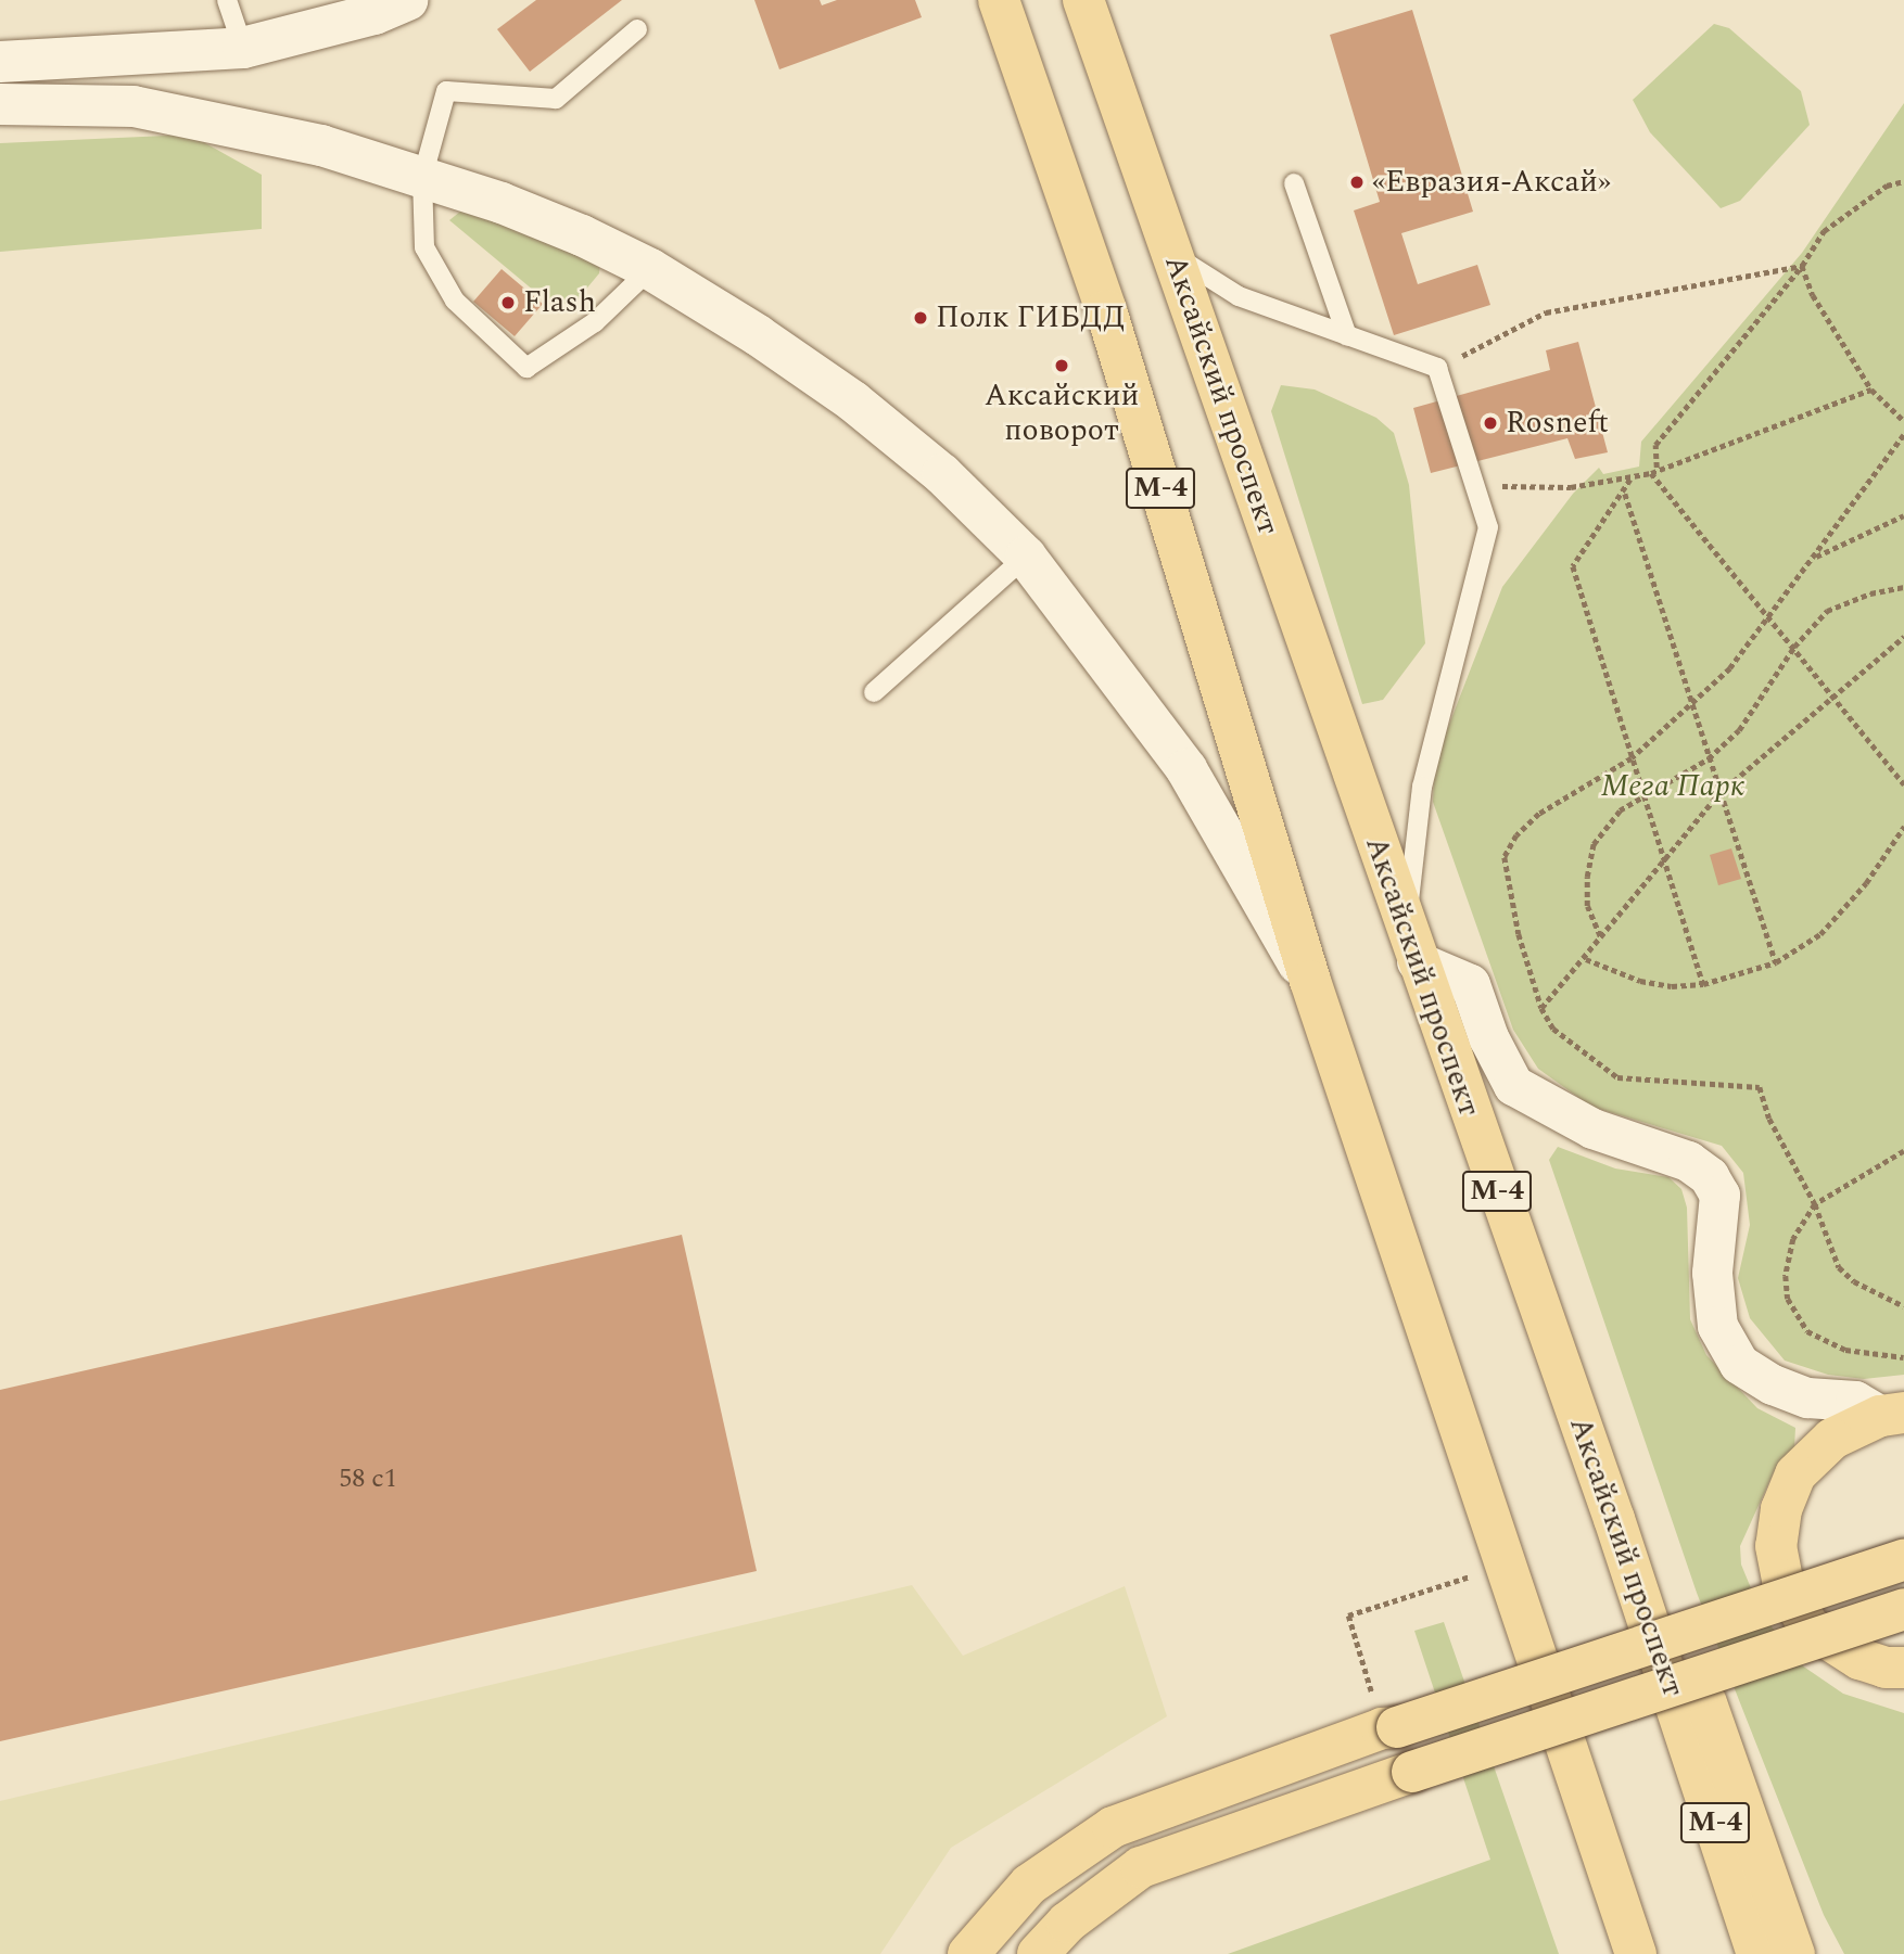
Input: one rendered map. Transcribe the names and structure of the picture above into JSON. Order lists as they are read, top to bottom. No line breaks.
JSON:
{"streets":{"main road":["Аксайский проспект","М-4"]},"parks":["Мега Парк"],"places":["«Евразия-Аксай»","Flash","Полк ГИБДД","Аксайский поворот","Rosneft"],"house_numbers":["58 с1"]}
